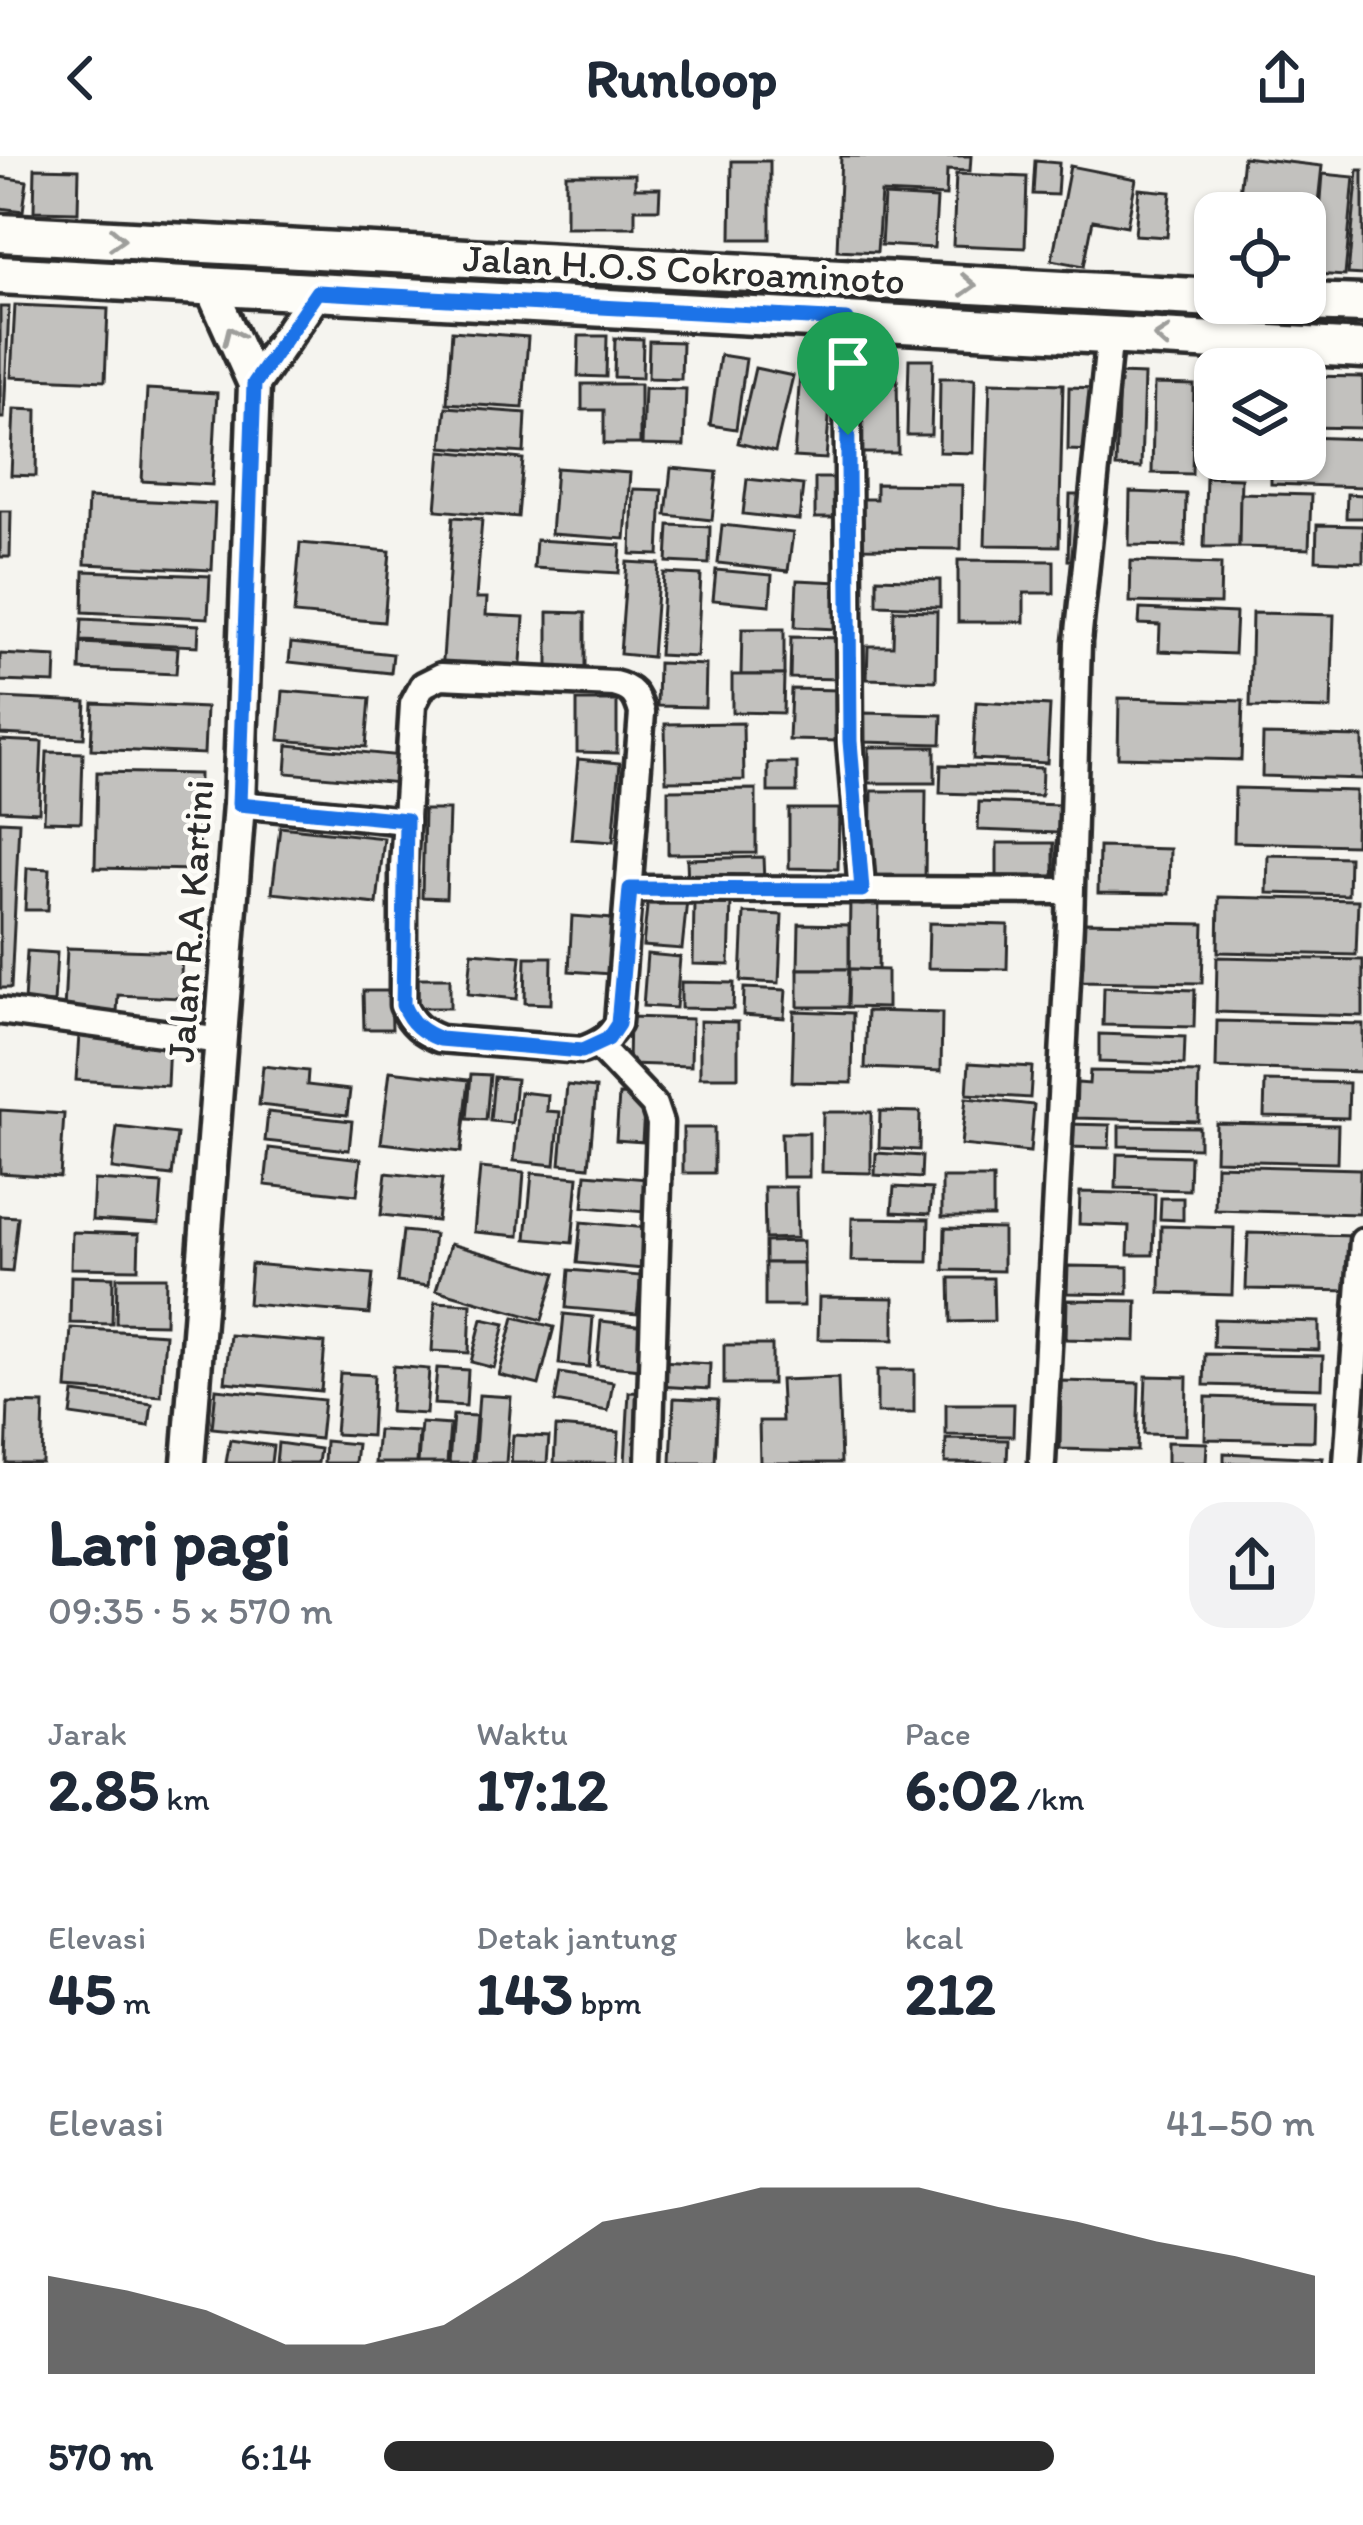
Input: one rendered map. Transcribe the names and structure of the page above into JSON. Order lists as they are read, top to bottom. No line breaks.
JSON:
{"streets":{"main road":["Jalan H.O.S Cokroaminoto"],"street":["Jalan R.A Kartini"]},"page":{"header":"Runloop","heading":["Lari pagi","09:35 · 5 × 570 m"],"stats":[["Jarak","2.85 km"],["Waktu","17:12"],["Pace","6:02 /km"],["Elevasi","45 m"],["Detak jantung","143 bpm"],["kcal","212"]],"chart":["Elevasi","41–50 m"],"list":[{"name":"570 m","note":"6:14"}]}}
